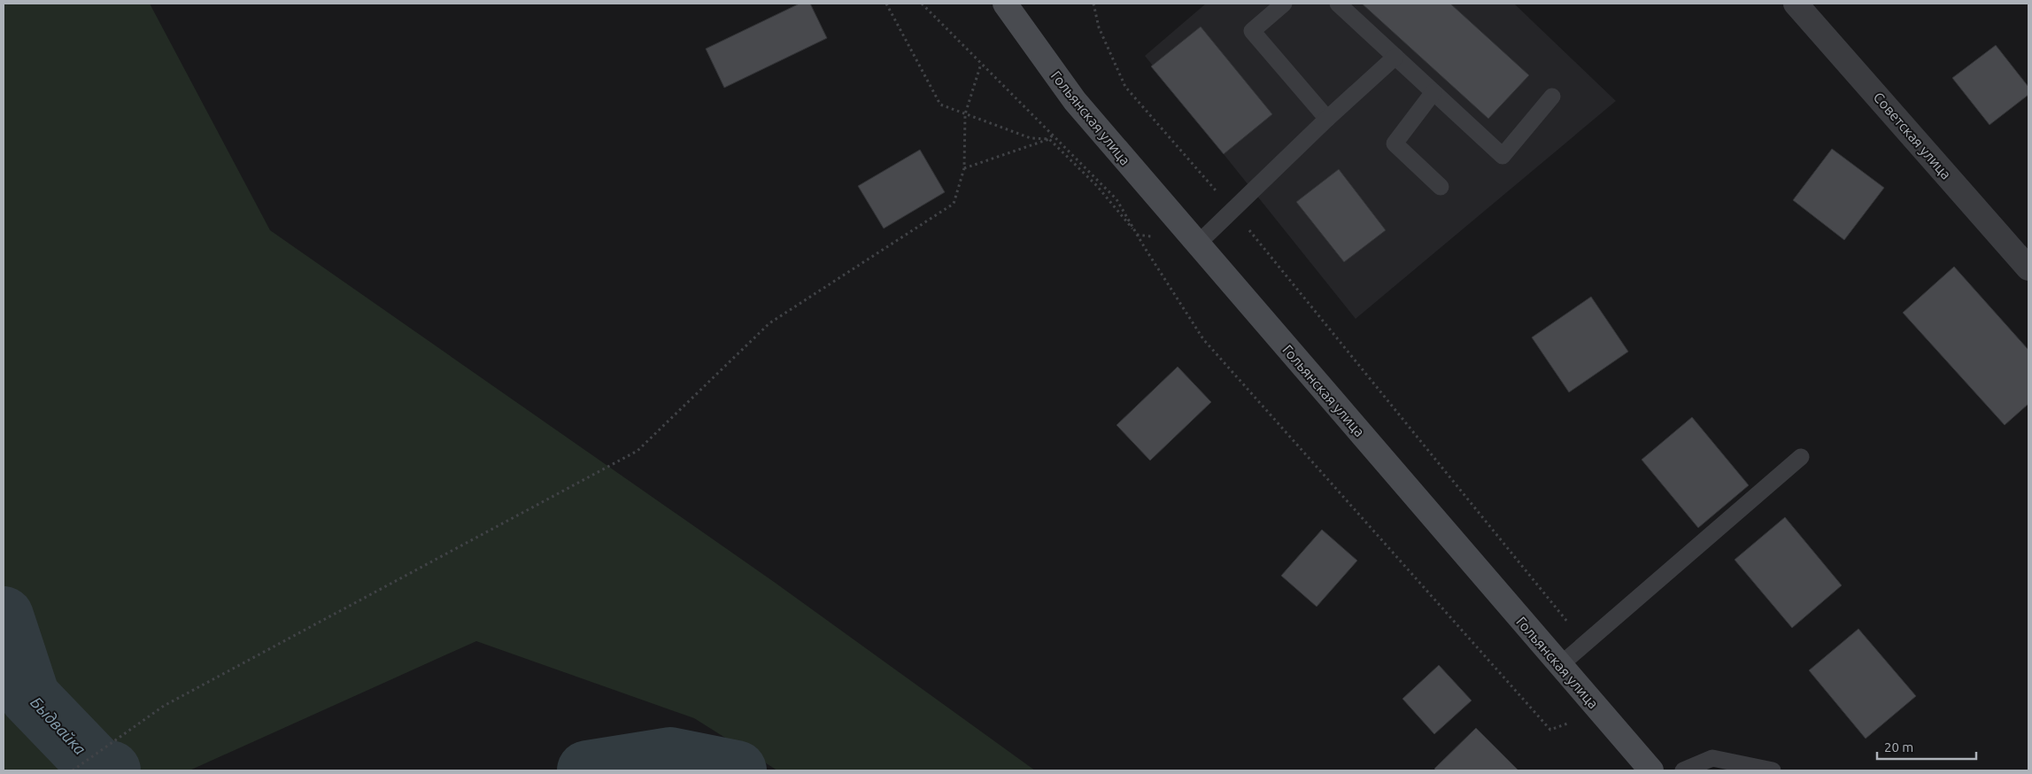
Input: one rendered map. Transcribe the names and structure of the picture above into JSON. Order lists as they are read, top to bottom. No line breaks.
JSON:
{"streets":{"main road":["Гольянская улица"],"street":["Советская улица"]},"water":["Быдвайка"],"scale_bar":"20 m"}
